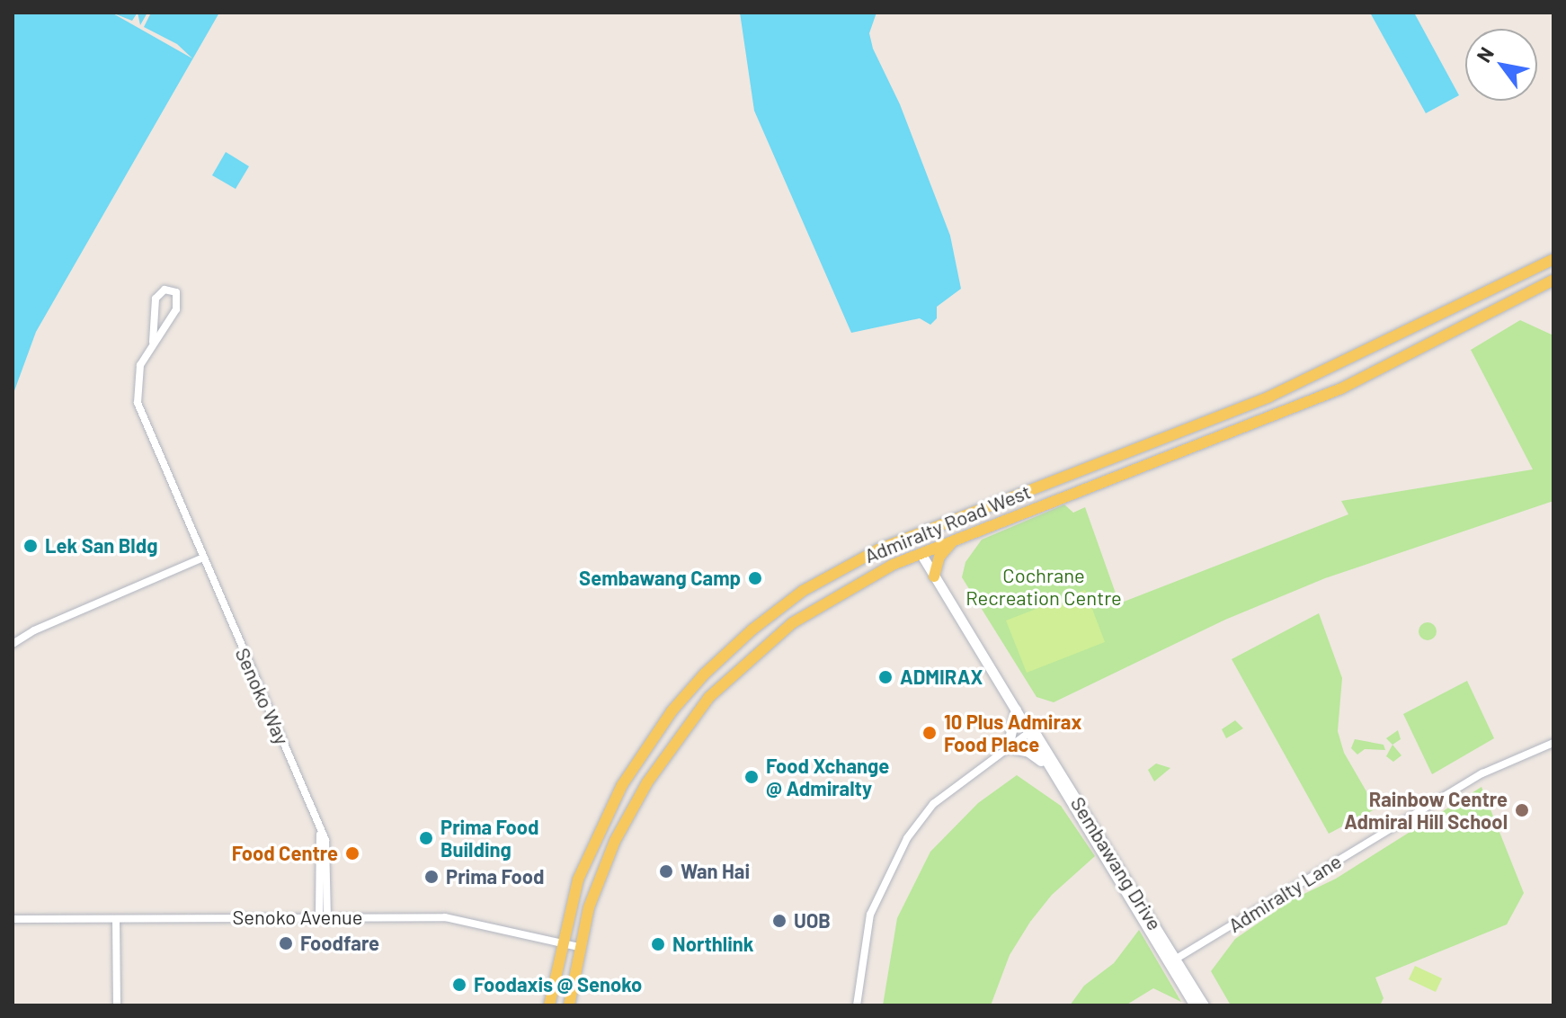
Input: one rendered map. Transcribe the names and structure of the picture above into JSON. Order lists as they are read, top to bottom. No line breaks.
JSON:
{"streets":{"main road":["Admiralty Road West","Sembawang Drive"],"street":["Senoko Way","Admiralty Lane","Senoko Avenue"]},"crossings":[["Admiralty Road West","Sembawang Drive"],["Admiralty Road West","Senoko Avenue"],["Senoko Way","Senoko Avenue"],["Sembawang Drive","Admiralty Lane"]],"parks":["Cochrane Recreation Centre"],"places":["Lek San Bldg","Sembawang Camp","ADMIRAX","10 Plus Admirax Food Place","Food Xchange @ Admiralty","Rainbow Centre Admiral Hill School","Prima Food Building","Food Centre","Wan Hai","Prima Food","UOB","Foodfare","Northlink","Foodaxis @ Senoko"],"north":"top left"}
